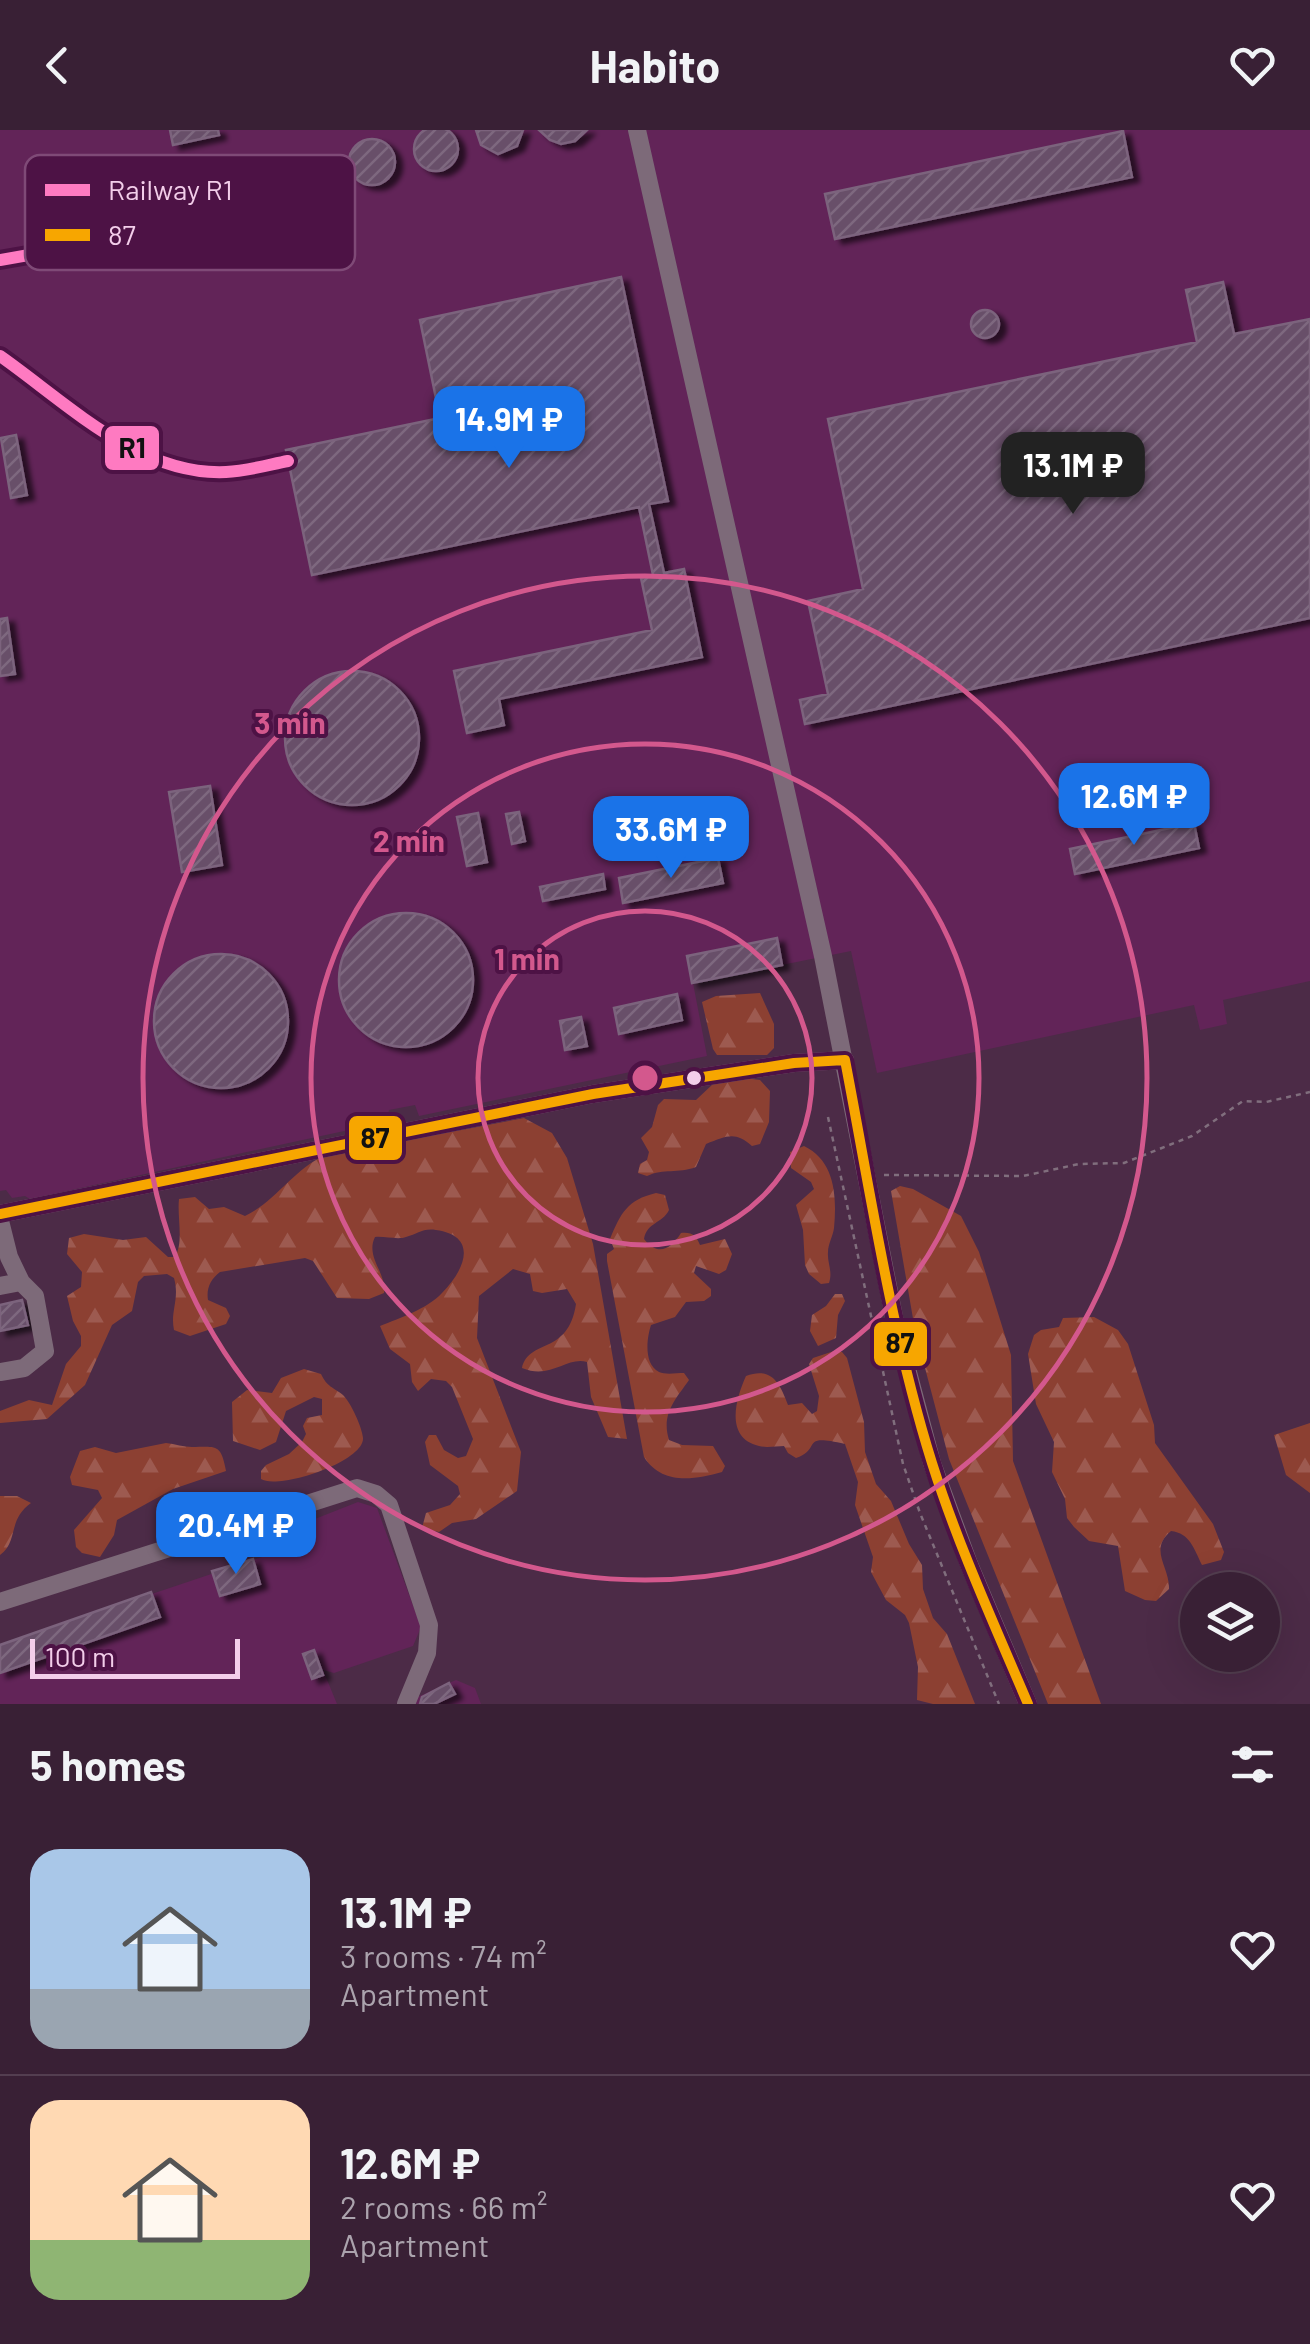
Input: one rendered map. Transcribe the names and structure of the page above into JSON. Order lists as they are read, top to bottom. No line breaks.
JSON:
{"lines":["rail line R1","transit line 87"],"legend":["Railway R1","87"],"scale_bar":"100 m","page":{"header":"Habito","price":["14.9M ₽","13.1M ₽","12.6M ₽","33.6M ₽","20.4M ₽"],"scale":"100 m","heading":"5 homes","list":[{"name":"13.1M ₽","note":"3 rooms · 74 m² · Apartment"},{"name":"12.6M ₽","note":"2 rooms · 66 m² · Apartment"}]},"rings":["3 min","2 min","1 min"]}
